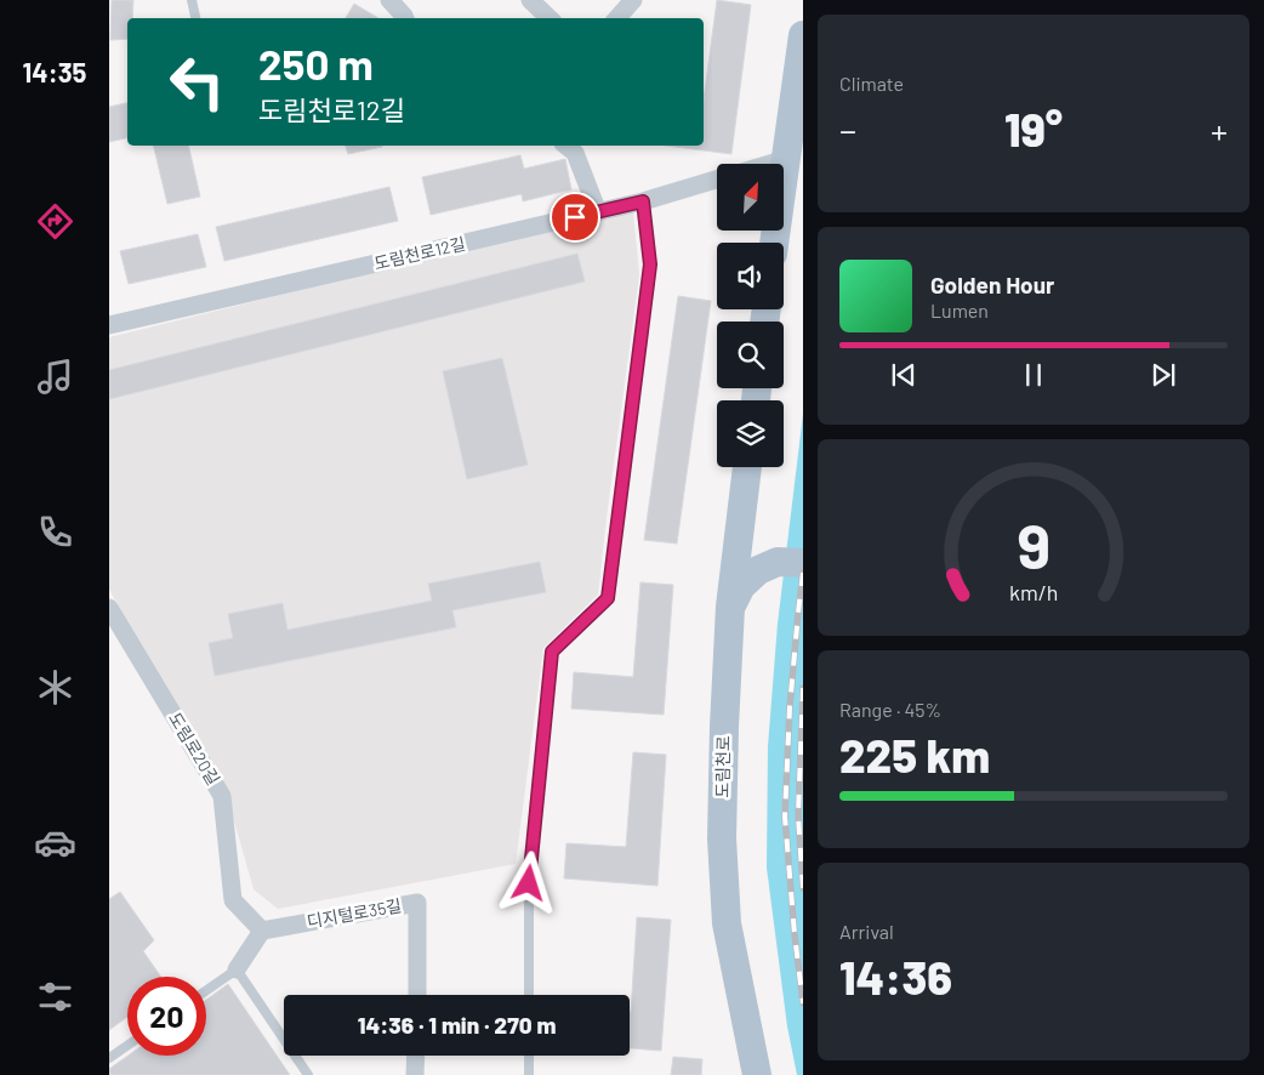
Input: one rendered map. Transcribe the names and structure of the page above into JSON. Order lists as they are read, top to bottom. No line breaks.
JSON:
{"streets":{"main road":["도림천로"],"street":["도림천로12길","도림로20길","디지털로35길"]},"crossings":[["도림로20길","디지털로35길"]],"north":"top right","page":{"tabs":"14:35","tile":["Climate",["Range · 45%","225 km"],["Arrival","14:36"]],"turn":["250 m","도림천로12길"],"heat":["−","19°","+"],"song":["Golden Hour","Lumen"],"limit":"20","trip":"14:36 · 1 min · 270 m","gauge":["9","km/h"]}}
